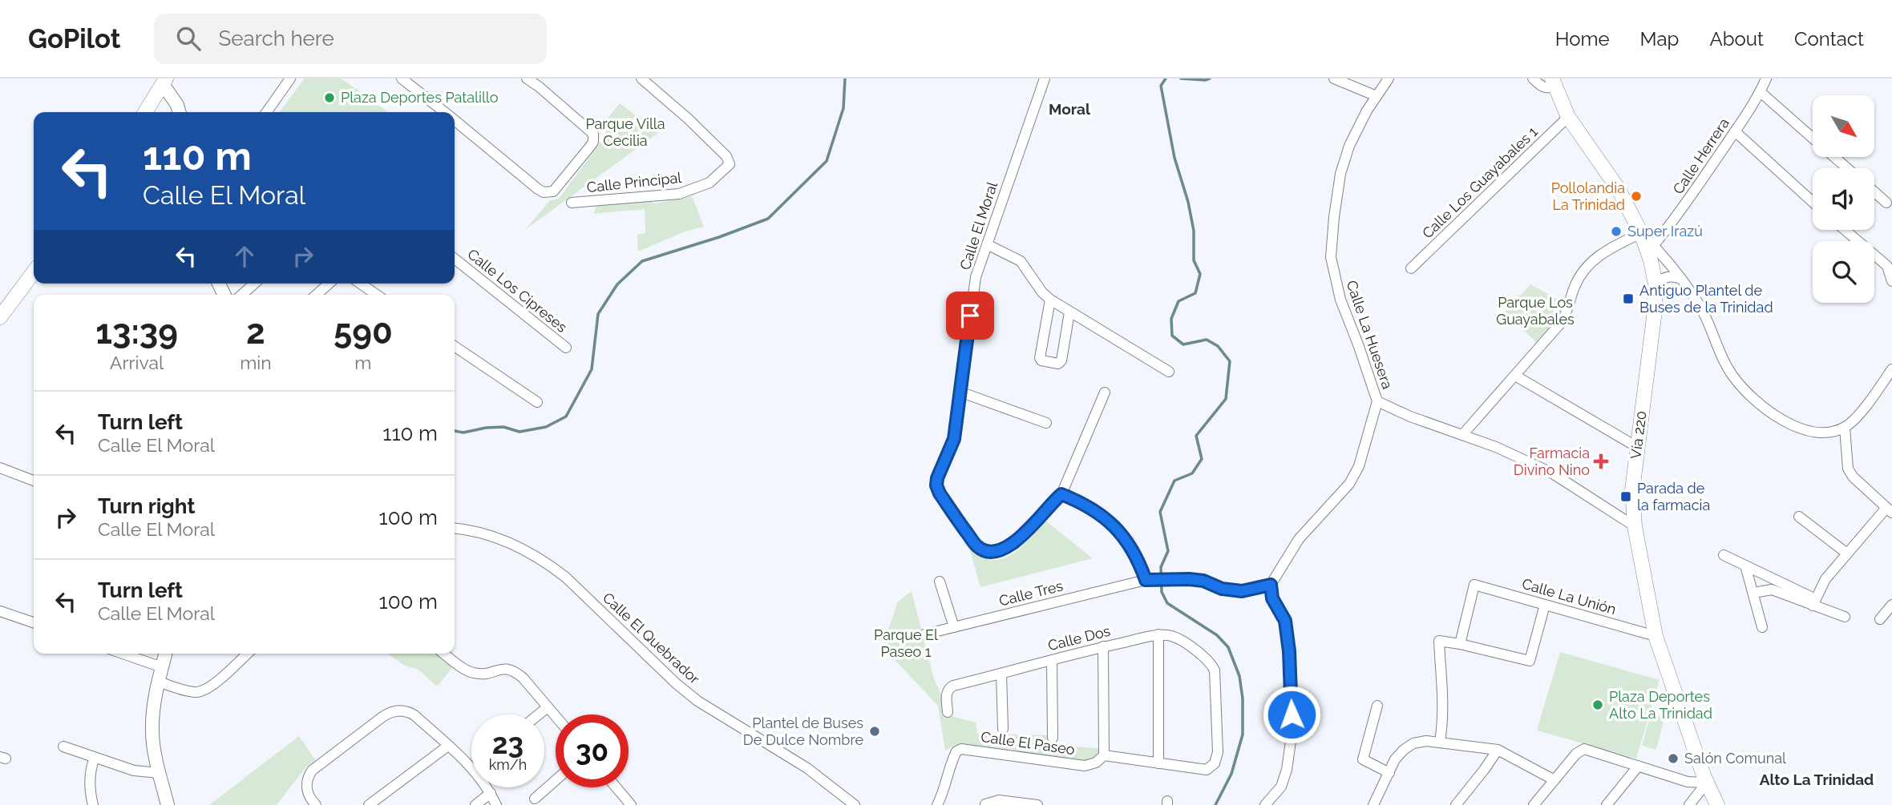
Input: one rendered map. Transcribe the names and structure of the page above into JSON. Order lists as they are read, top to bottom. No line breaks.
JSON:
{"streets":{"main road":["Vía 220"],"street":["Calle Herrera","Calle Principal","Calle Los Guayabales 1","Calle El Moral","Calle Los Cipreses","Calle La Huesera","Calle Tres","Calle La Unión","Calle El Quebrador","Calle Dos","Calle El Paseo"]},"crossings":[["Calle Los Guayabales 1","Vía 220"],["Vía 220","Calle La Unión"],["Calle Dos","Calle El Paseo"]],"districts":["Moral","Alto La Trinidad"],"parks":["Parque Villa Cecilia","Parque Los Guayabales","Parque El Paseo 1"],"places":{"other":["Plaza Deportes Patalillo","Pollolandia La Trinidad","Super Irazú","Plaza Deportes Alto La Trinidad","Plantel de Buses De Dulce Nombre","Salón Comunal"],"transit":["Antiguo Plantel de Buses de la Trinidad","Parada de la farmacia"],"health":["Farmacia Divino Nino"]},"north":"bottom right","page":{"header":"GoPilot","search":"Search here","nav":["Home","Map","About","Contact"],"turn":["110 m","Calle El Moral"],"eta":["13:39","Arrival","2","min","590","m"],"list":[{"name":"Turn left","note":"Calle El Moral","value":"110 m"},{"name":"Turn right","note":"Calle El Moral","value":"100 m"},{"name":"Turn left","note":"Calle El Moral","value":"100 m"}],"speed":"23 km/h","limit":"30"}}
